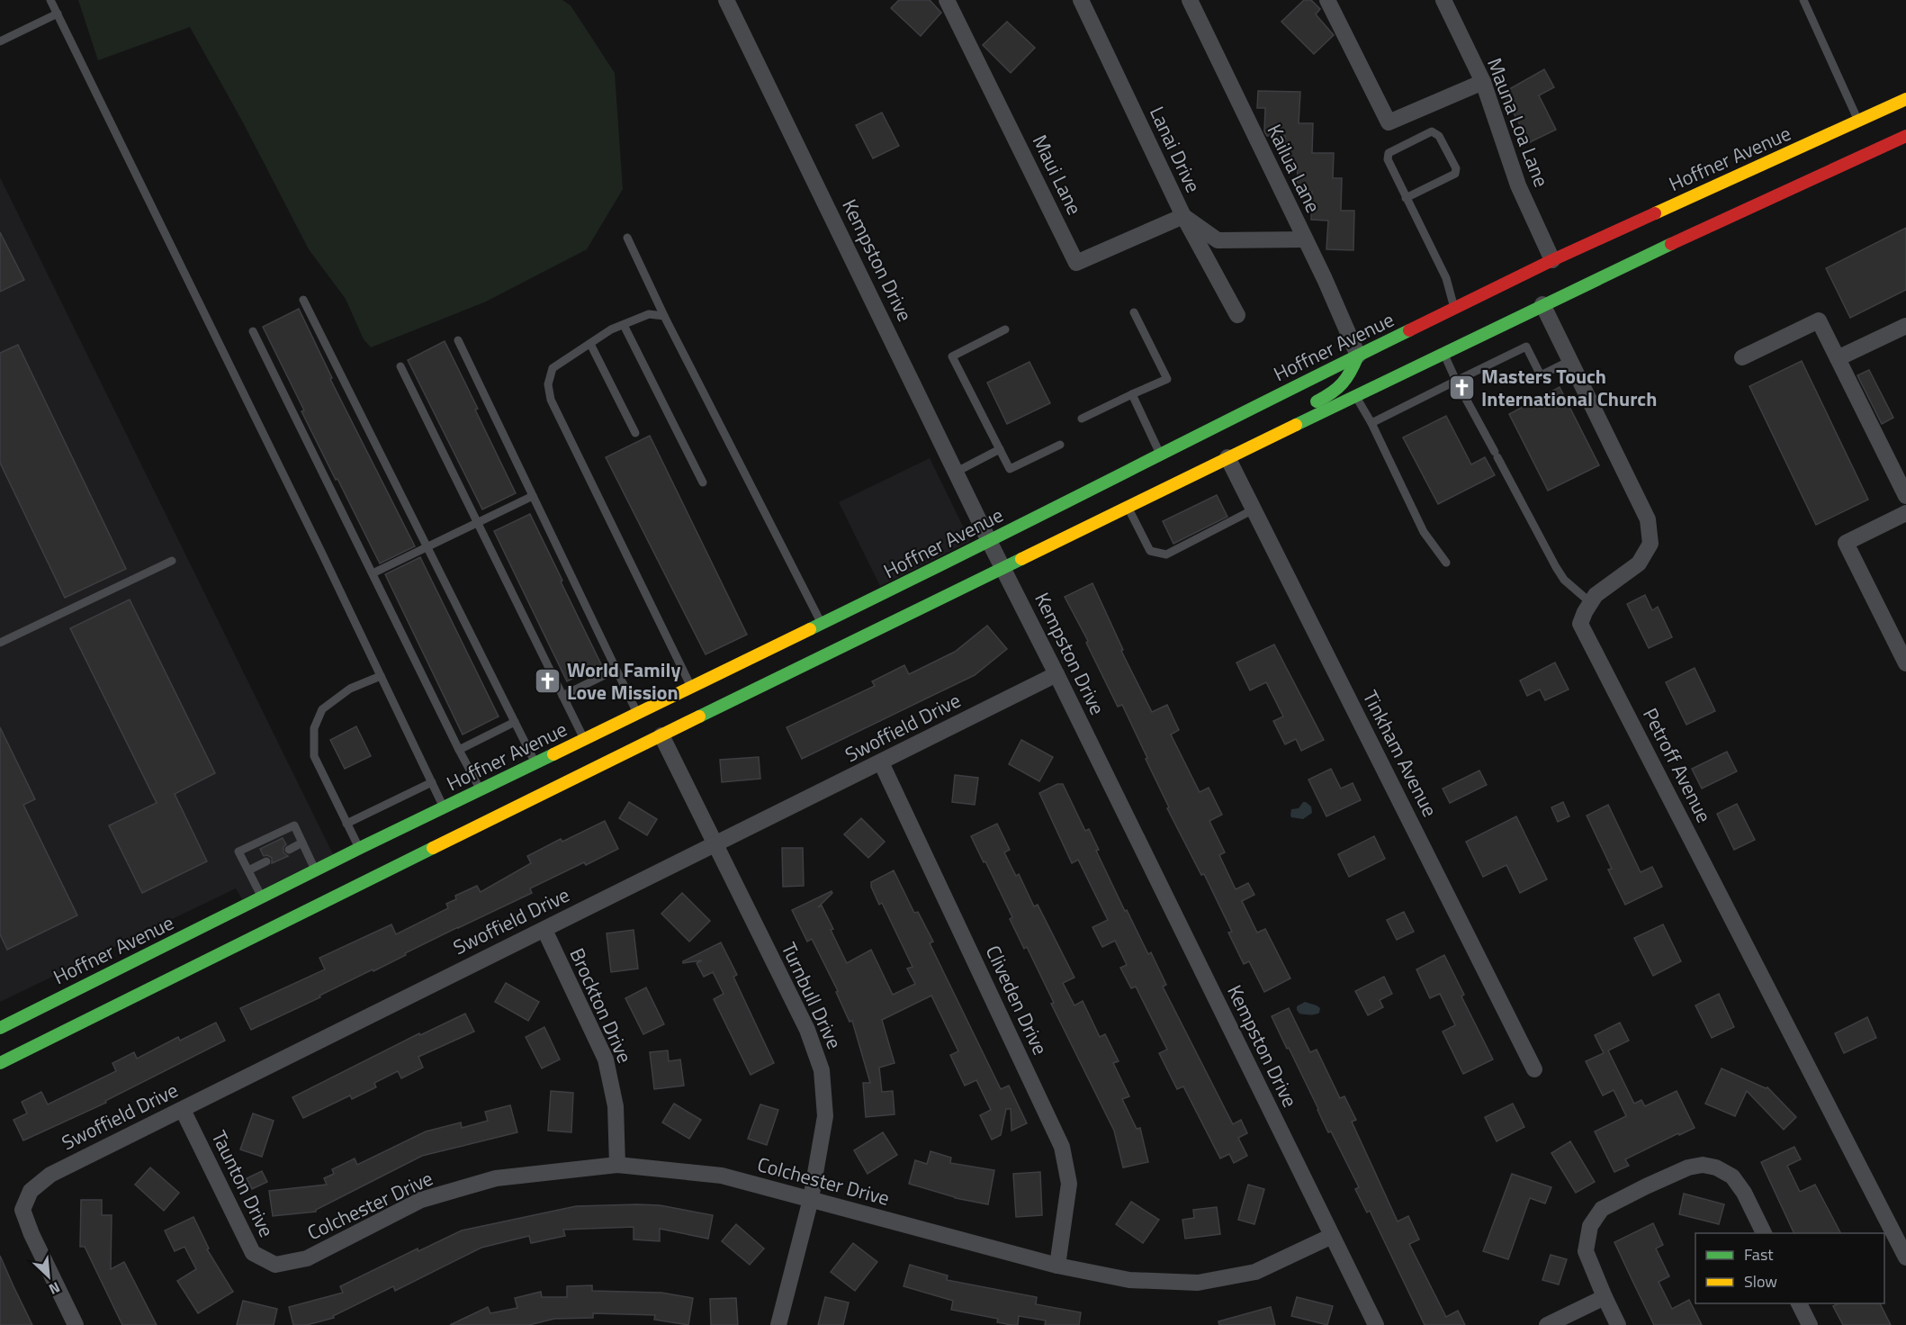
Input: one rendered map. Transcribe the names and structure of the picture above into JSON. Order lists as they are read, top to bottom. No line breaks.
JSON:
{"streets":{"main road":["Hoffner Avenue"],"street":["Mauna Loa Lane","Lanai Drive","Kailua Lane","Maui Lane","Kempston Drive","Swoffield Drive","Tinkham Avenue","Petroff Avenue","Turnbull Drive","Cliveden Drive","Brockton Drive","Colchester Drive","Taunton Drive"]},"crossings":[["Mauna Loa Lane","Hoffner Avenue"],["Lanai Drive","Maui Lane"],["Hoffner Avenue","Kailua Lane"],["Hoffner Avenue","Kempston Drive"],["Kempston Drive","Swoffield Drive"],["Kempston Drive","Colchester Drive"],["Swoffield Drive","Turnbull Drive"],["Swoffield Drive","Cliveden Drive"],["Swoffield Drive","Brockton Drive"],["Swoffield Drive","Taunton Drive"],["Turnbull Drive","Colchester Drive"],["Cliveden Drive","Colchester Drive"],["Brockton Drive","Colchester Drive"],["Colchester Drive","Taunton Drive"]],"places":{"church":["Masters Touch International Church","World Family Love Mission"]},"legend":["Fast","Slow"],"north":"bottom right"}
